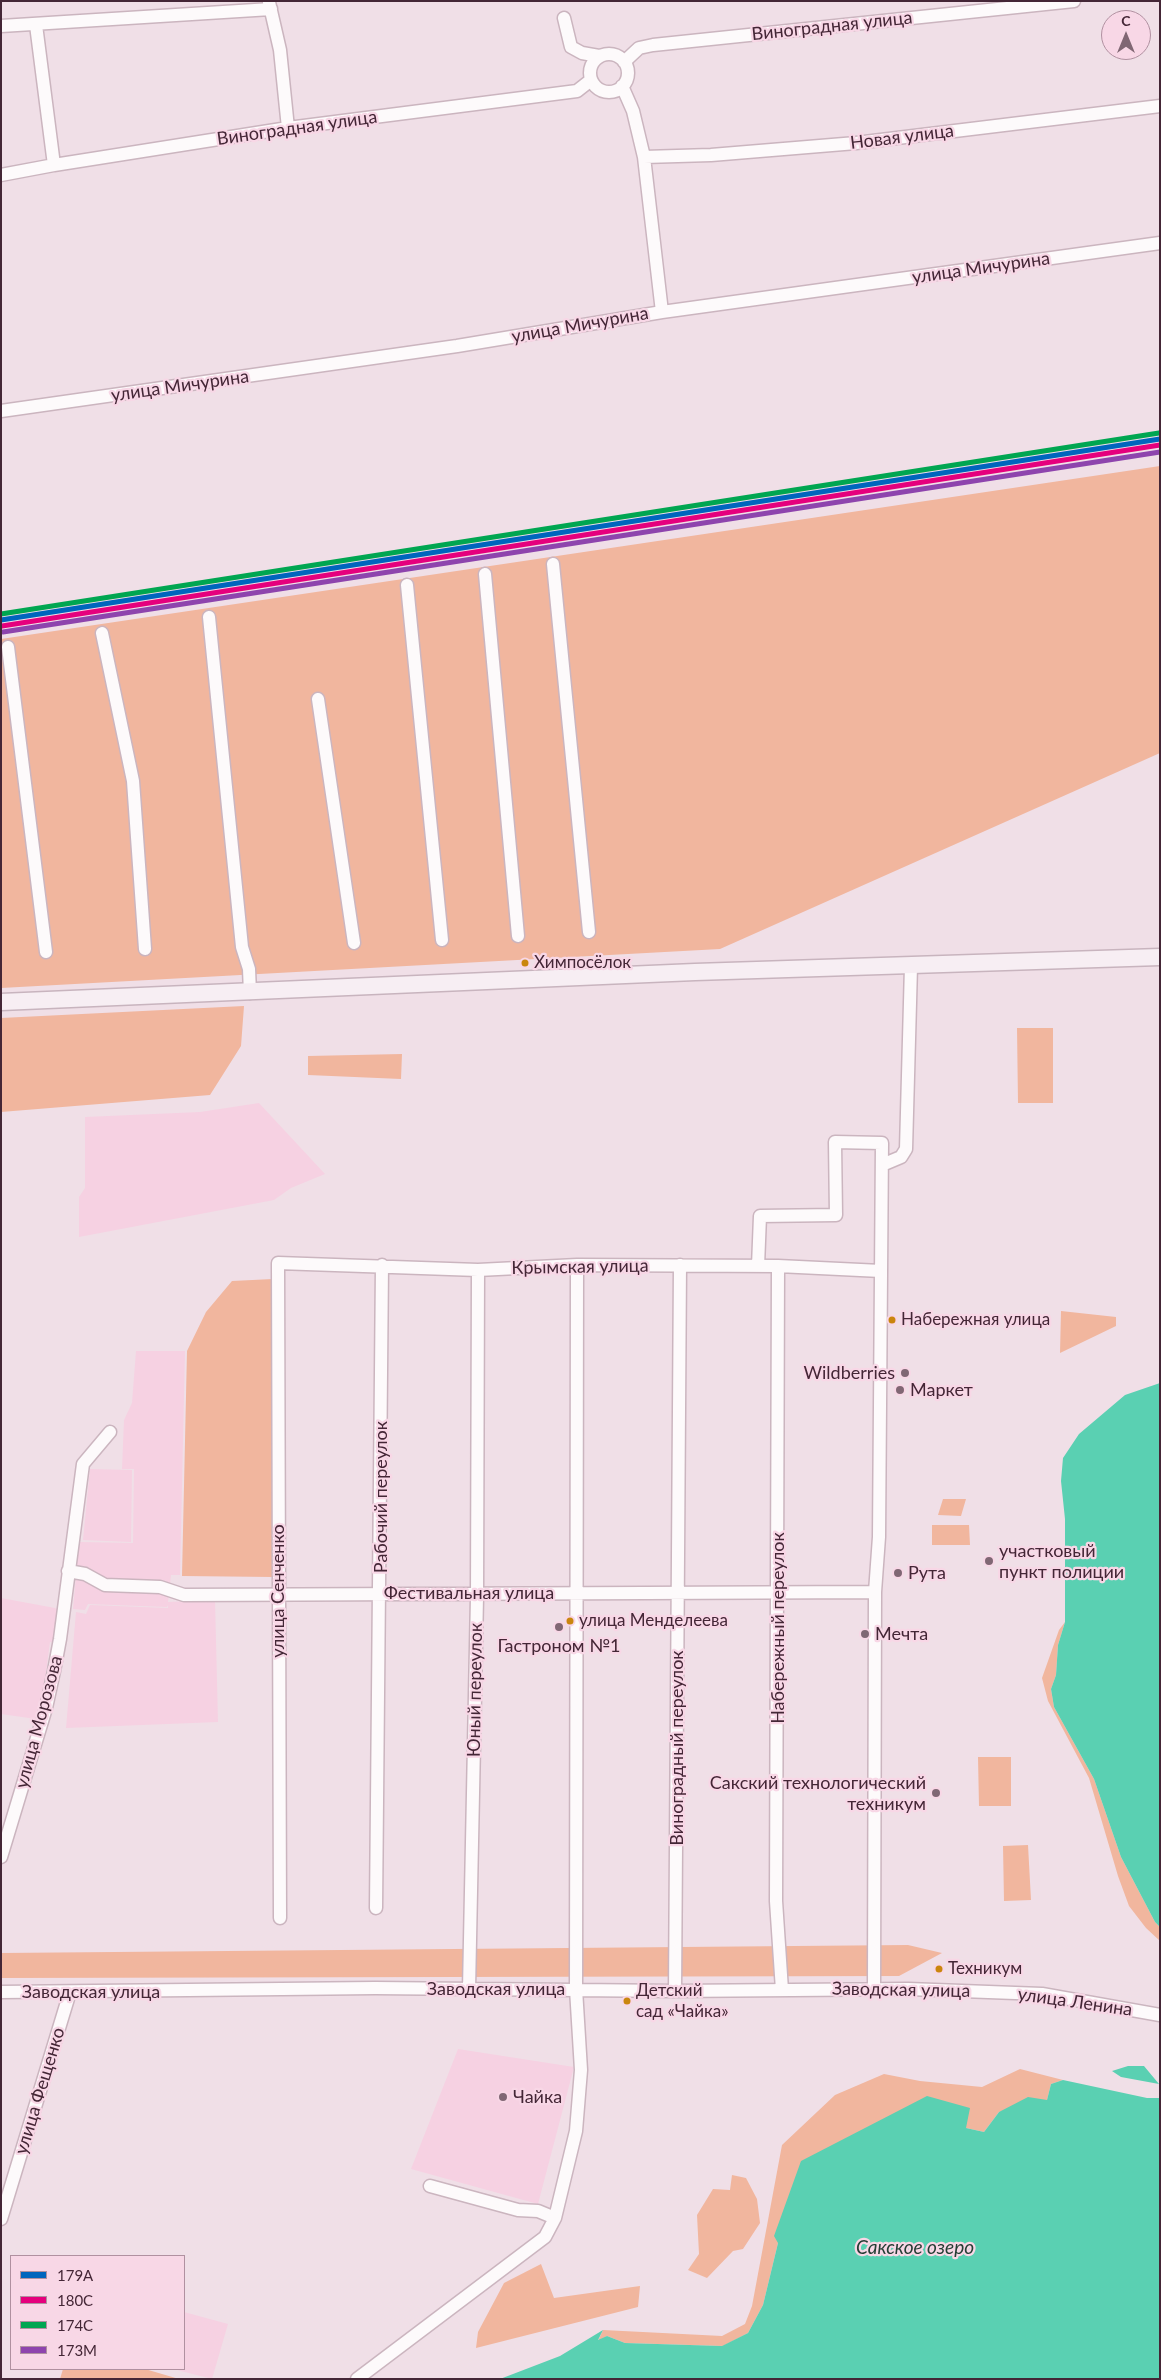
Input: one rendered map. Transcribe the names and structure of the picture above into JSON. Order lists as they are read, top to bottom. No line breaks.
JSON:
{"streets":{"street":["Виноградная улица","Новая улица","улица Мичурина","Крымская улица","Рабочий переулок","улица Сенченко","Фестивальная улица","Набережный переулок","Юный переулок","улица Морозова","Виноградный переулок","Заводская улица","улица Ленина","улица Фещенко"]},"crossings":[["Крымская улица","Рабочий переулок"],["Крымская улица","улица Сенченко"],["Крымская улица","Набережный переулок"],["Крымская улица","Юный переулок"],["Крымская улица","Виноградный переулок"],["Рабочий переулок","Фестивальная улица"],["улица Сенченко","Фестивальная улица"],["Фестивальная улица","Набережный переулок"],["Фестивальная улица","Юный переулок"],["Фестивальная улица","улица Морозова"],["Фестивальная улица","Виноградный переулок"],["Набережный переулок","Заводская улица"],["Юный переулок","Заводская улица"],["Виноградный переулок","Заводская улица"],["Заводская улица","улица Ленина"],["Заводская улица","улица Фещенко"]],"water":["Сакское озеро"],"places":["Химпосёлок","Набережная улица","Wildberries","Маркет","участковый пункт полиции","Рута","улица Менделеева","Гастроном №1","Мечта","Сакский технологический техникум","Техникум","Детский сад «Чайка»","Чайка"],"lines":["transit line 174С","transit line 179А","transit line 180С","transit line 173М"],"legend":["179А","180С","174С","173М"],"north":"top"}
